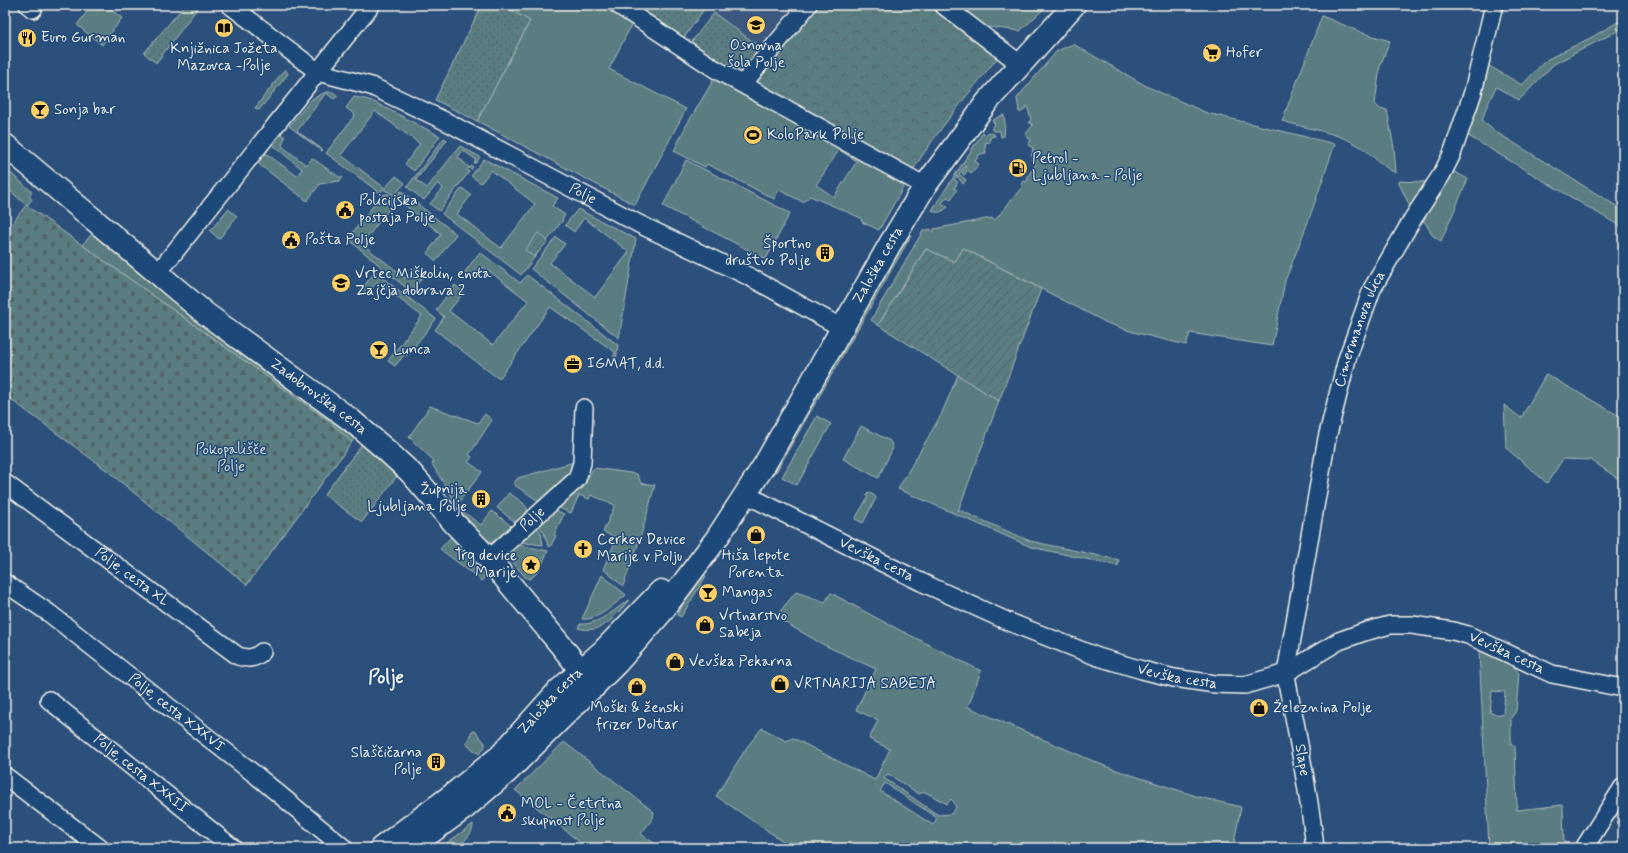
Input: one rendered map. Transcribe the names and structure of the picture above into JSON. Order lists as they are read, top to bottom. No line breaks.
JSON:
{"streets":{"main road":["Zaloška cesta","Zadobrovška cesta"],"street":["Polje","Cimermanova ulica","Vevška cesta","Polje, cesta XL","Polje, cesta XXXVI","Slape","Polje, cesta XXXII"]},"crossings":[["Polje","Zaloška cesta"],["Polje","Zadobrovška cesta"],["Zaloška cesta","Zadobrovška cesta"],["Zaloška cesta","Vevška cesta"],["Cimermanova ulica","Vevška cesta"],["Cimermanova ulica","Slape"],["Vevška cesta","Slape"]],"districts":["Polje"],"parks":["Pokopališče Polje"],"places":{"school or university":["Osnovna šola Polje","Vrtec Miškolin, enota Zajčja dobrava 2"],"library":["Knjižnica Jožeta Mazovca -Polje"],"restaurant":["Euro Gurman"],"supermarket":["Hofer"],"bar":["Sonja bar","Lunca","Mangas"],"sports":["KoloPark Polje"],"fuel station":["Petrol - Ljubljana - Polje"],"public building":["Policijska postaja Polje","Pošta Polje","MOL - Četrtna skupnost Polje"],"building":["Športno društvo Polje","Župnija Ljubljana Polje","Slaščičarna Polje"],"office":["IGMAT, d.d."],"shop":["Hiša lepote Porenta","Vrtnarstvo Sabeja","Vevška Pekarna","VRTNARIJA SABEJA","Moški & ženski frizer Doltar","Železnina Polje"],"church":["Cerkev Device Marije v Polju"],"place":["Trg device Marije"]}}
